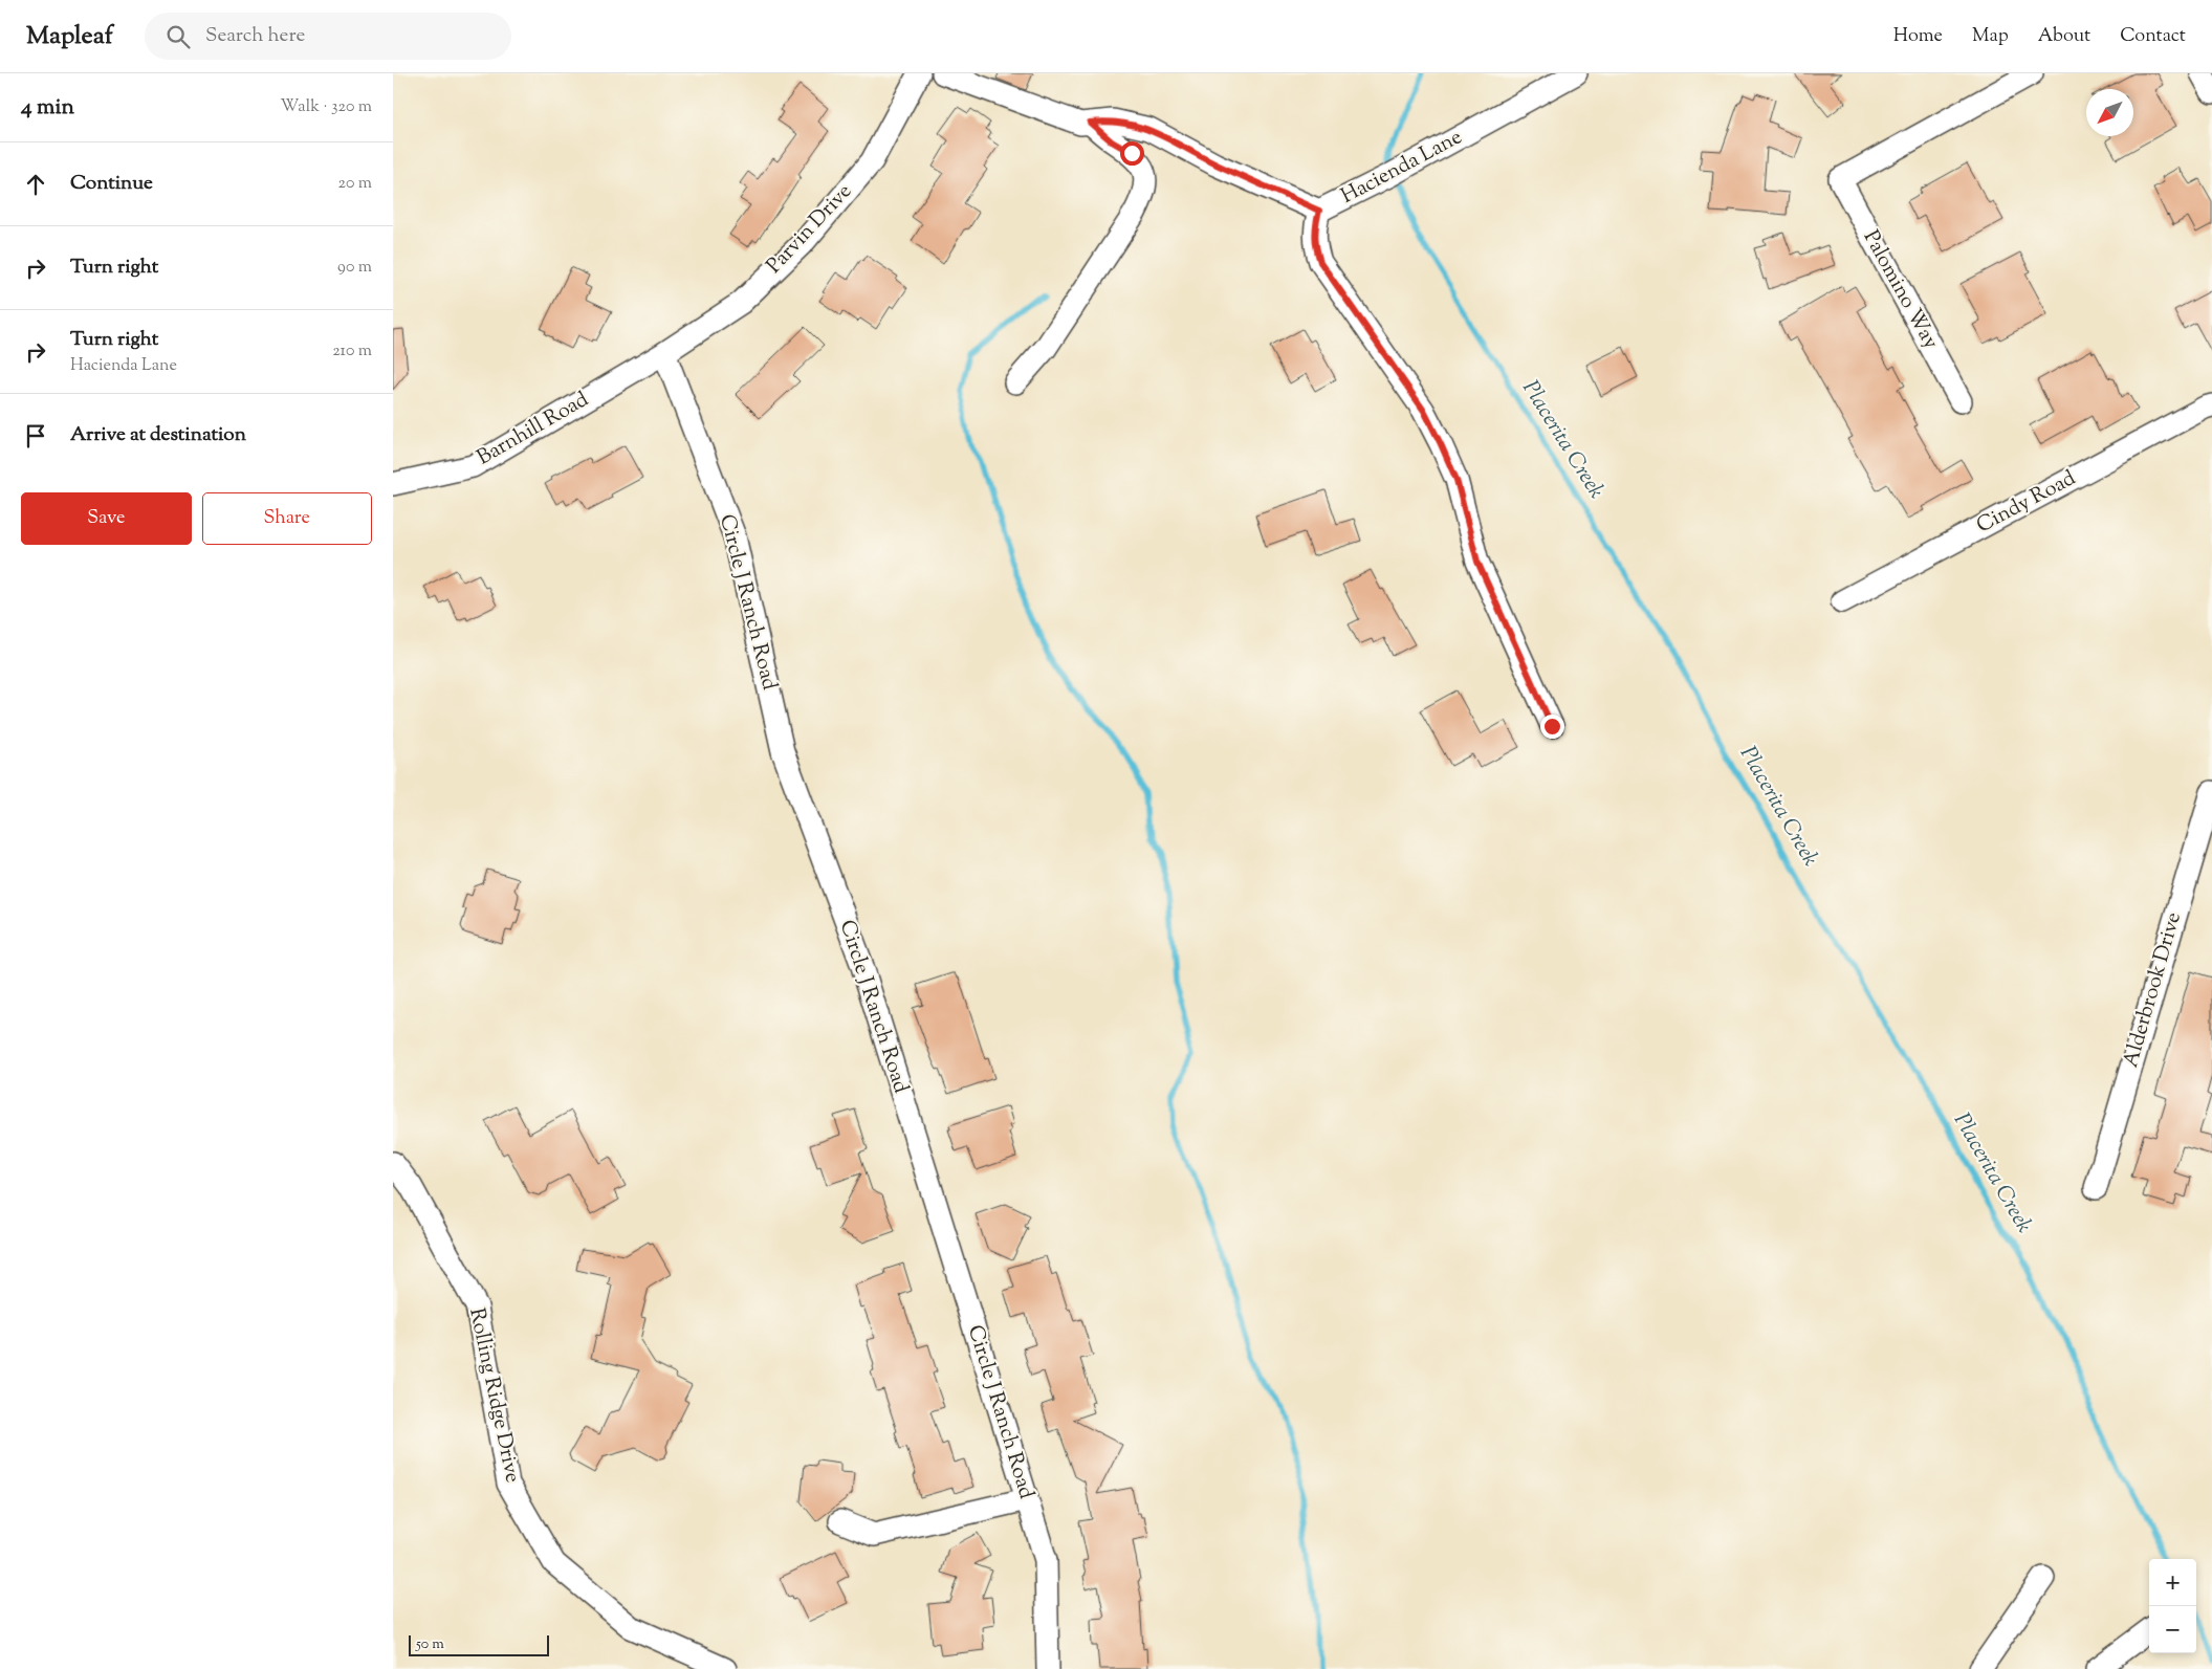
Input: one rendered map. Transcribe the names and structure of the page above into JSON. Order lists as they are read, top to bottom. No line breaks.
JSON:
{"streets":{"street":["Hacienda Lane","Parvin Drive","Palomino Way","Barnhill Road","Cindy Road","Circle J Ranch Road","Alderbrook Drive","Rolling Ridge Drive"]},"crossings":[["Parvin Drive","Barnhill Road"],["Parvin Drive","Circle J Ranch Road"],["Barnhill Road","Circle J Ranch Road"]],"water":["Placerita Creek"],"scale_bar":"50 m","north":"bottom left","page":{"header":"Mapleaf","search":"Search here","nav":["Home","Map","About","Contact"],"heading":["4 min","Walk · 320 m"],"list":[["Continue","20 m"],["Turn right","90 m"],["Turn right","Hacienda Lane","210 m"],"Arrive at destination"],"buttons":["Save","Share"],"map_buttons":["+","−"],"scale":"50 m"}}
